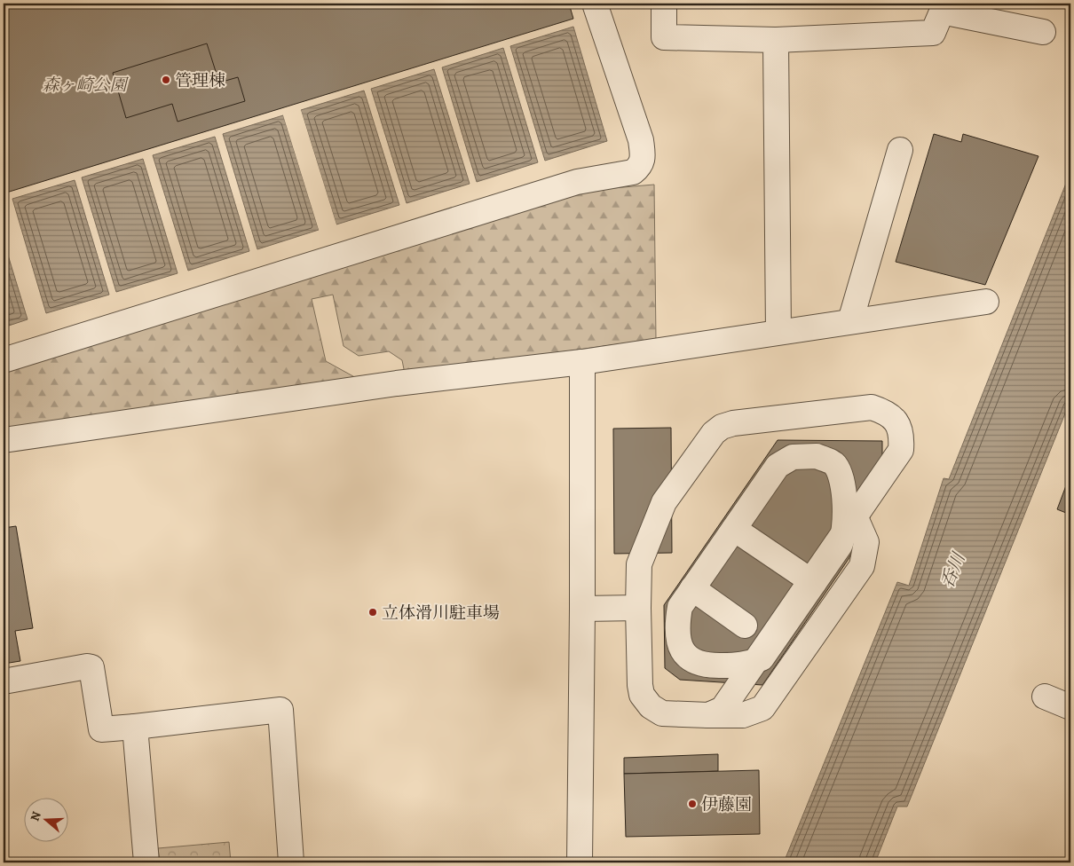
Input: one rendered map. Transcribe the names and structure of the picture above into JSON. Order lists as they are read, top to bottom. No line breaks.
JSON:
{"water":["呑川"],"parks":["森ヶ崎公園"],"places":["管理棟","立体滑川駐車場","伊藤園"],"north":"left"}
